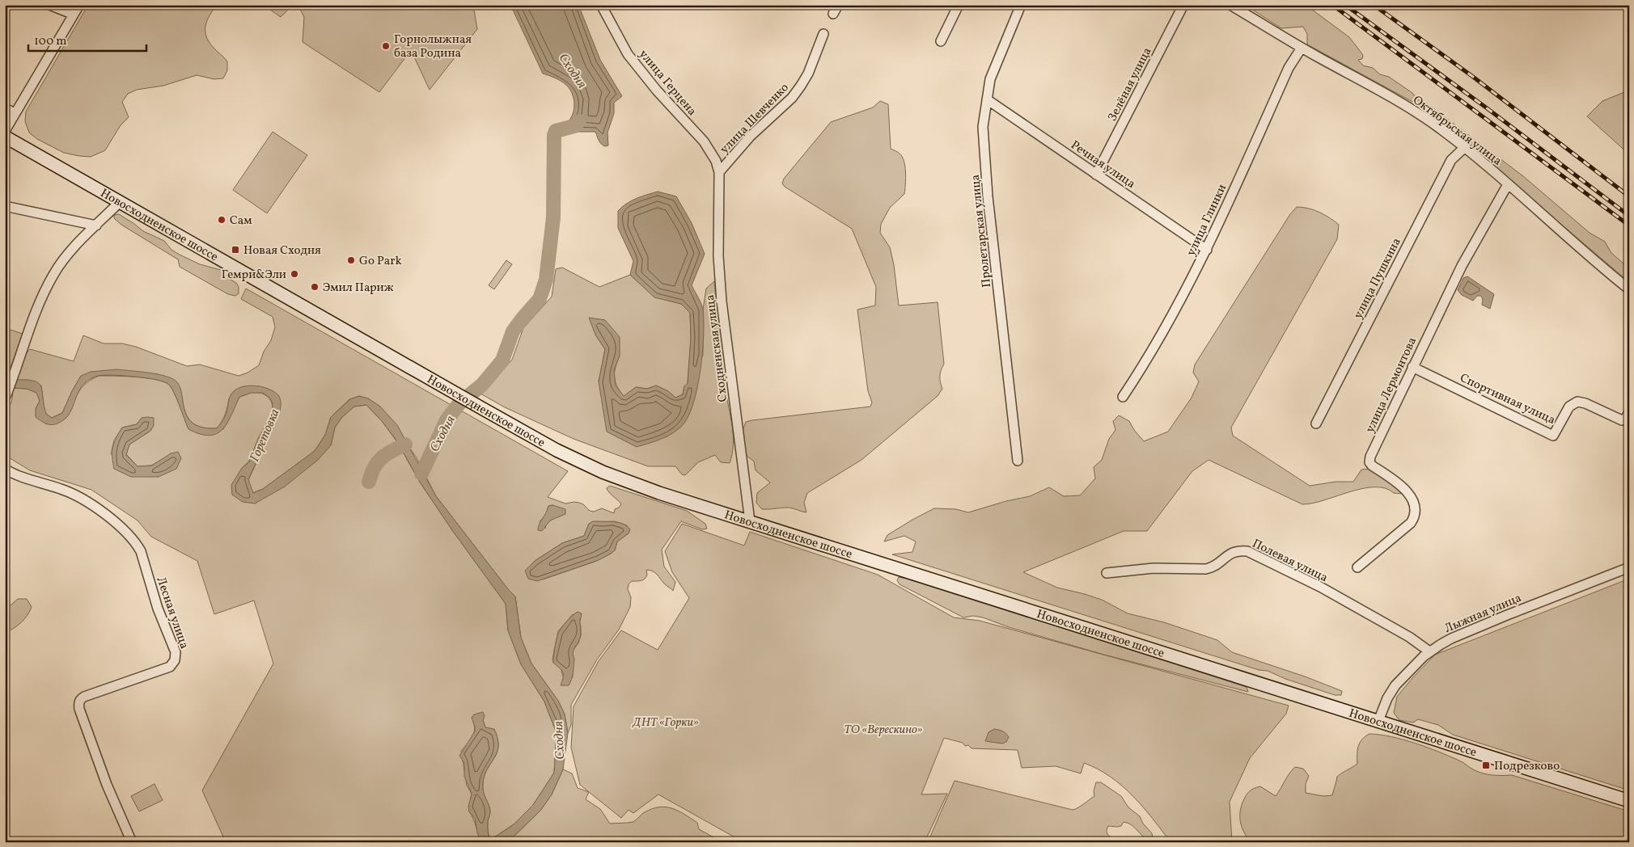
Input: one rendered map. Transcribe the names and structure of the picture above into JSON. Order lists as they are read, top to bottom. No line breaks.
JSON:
{"streets":{"main road":["Новосходненское шоссе"],"street":["улица Герцена","Зелёная улица","улица Шевченко","Октябрьская улица","Речная улица","улица Глинки","Пролетарская улица","улица Пушкина","Сходненская улица","улица Лермонтова","Спортивная улица","Полевая улица","Лесная улица","Лыжная улица"]},"crossings":[["улица Герцена","улица Шевченко"],["улица Герцена","Сходненская улица"],["Зелёная улица","Речная улица"],["улица Шевченко","Сходненская улица"],["Октябрьская улица","улица Глинки"],["Октябрьская улица","улица Пушкина"],["Октябрьская улица","улица Лермонтова"],["Речная улица","улица Глинки"],["Речная улица","Пролетарская улица"],["Новосходненское шоссе","Сходненская улица"],["Новосходненское шоссе","Лыжная улица"],["улица Лермонтова","Спортивная улица"],["Полевая улица","Лыжная улица"]],"water":["Сходня","Горетовка"],"parks":["ДНТ «Горки»","ТО «Верескино»"],"places":{"other":["Горнолыжная база Родина","Сам","Go Park","Гемри&Эли","Эмил Париж"],"transit":["Новая Сходня","Подрезково"]},"scale_bar":"100 m"}
